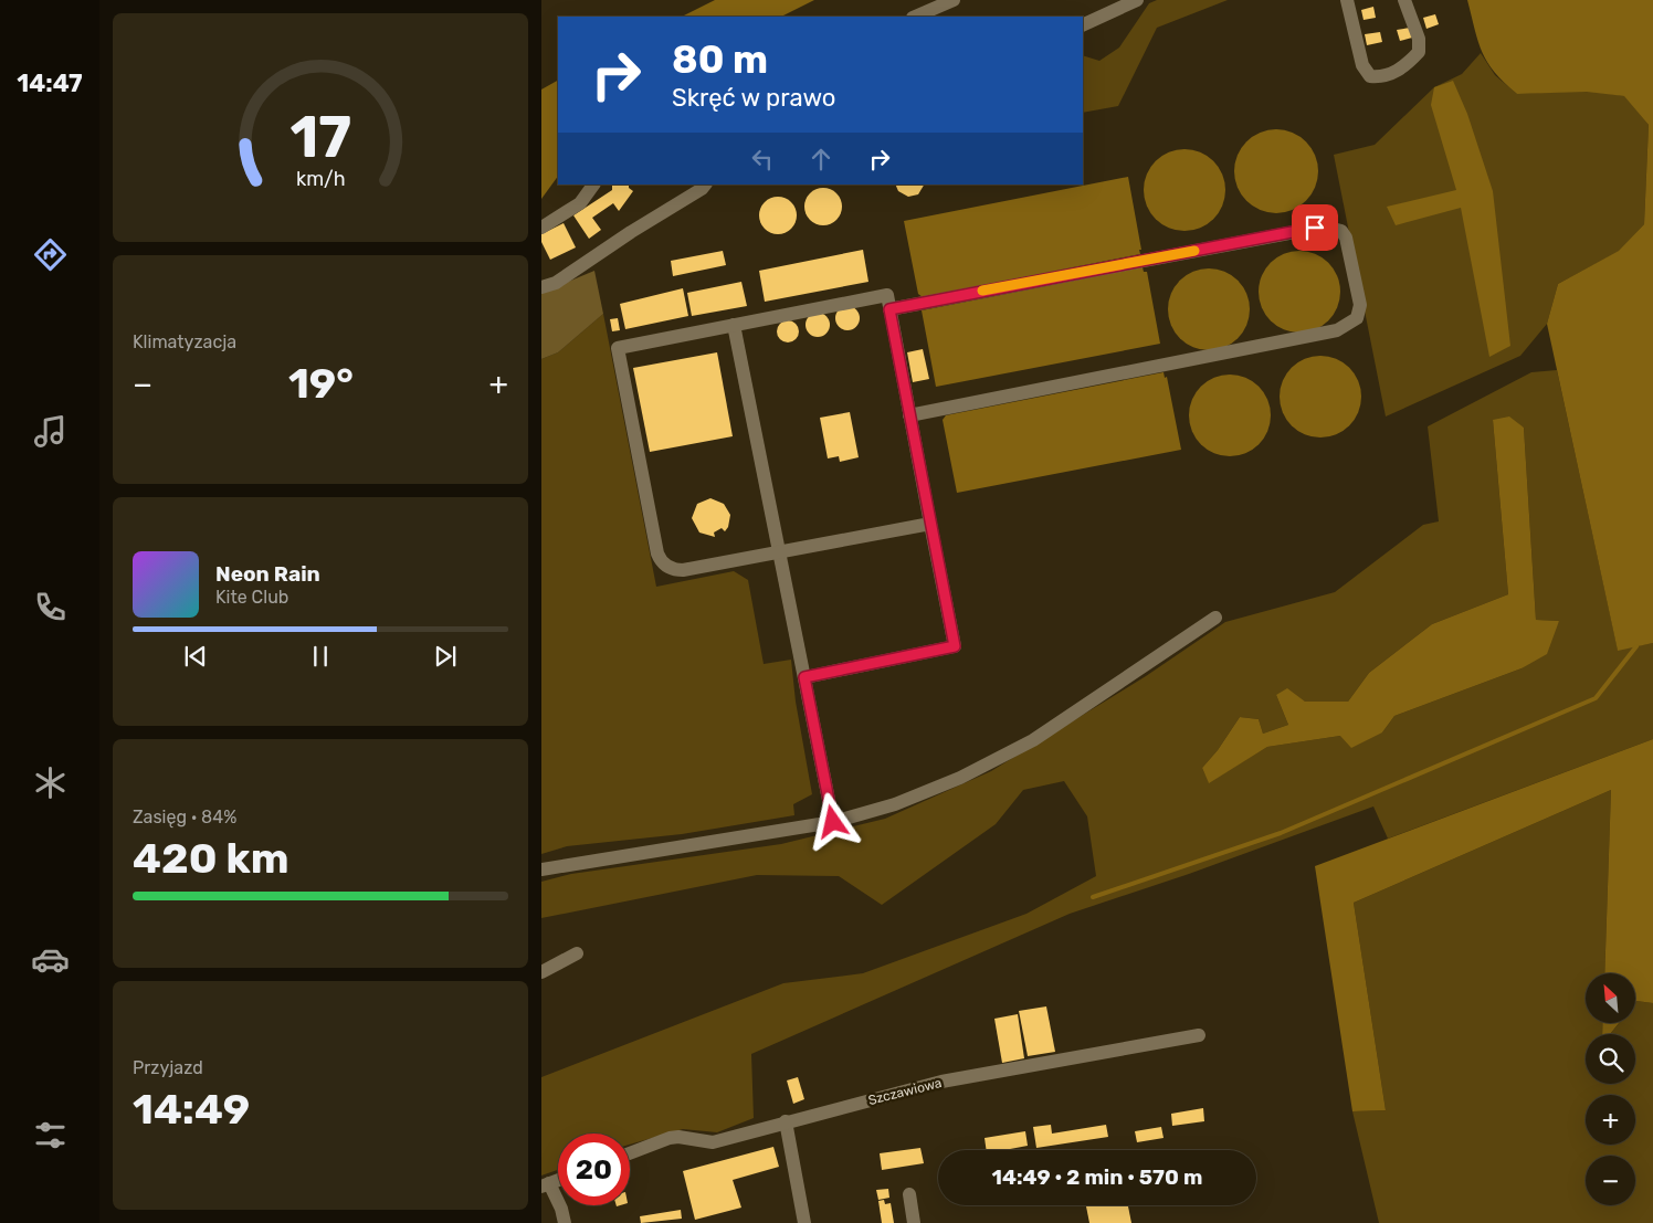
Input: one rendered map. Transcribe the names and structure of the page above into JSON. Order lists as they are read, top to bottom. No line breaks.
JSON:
{"streets":{"lane":["Szczawiowa"]},"north":"top left","page":{"tabs":"14:47","turn":["80 m","Skręć w prawo"],"tile":["Klimatyzacja",["Zasięg · 84%","420 km"],["Przyjazd","14:49"]],"heat":["−","19°","+"],"song":["Neon Rain","Kite Club"],"map_buttons":["+","−"],"limit":"20","trip":"14:49 · 2 min · 570 m","gauge":["17","km/h"]}}
